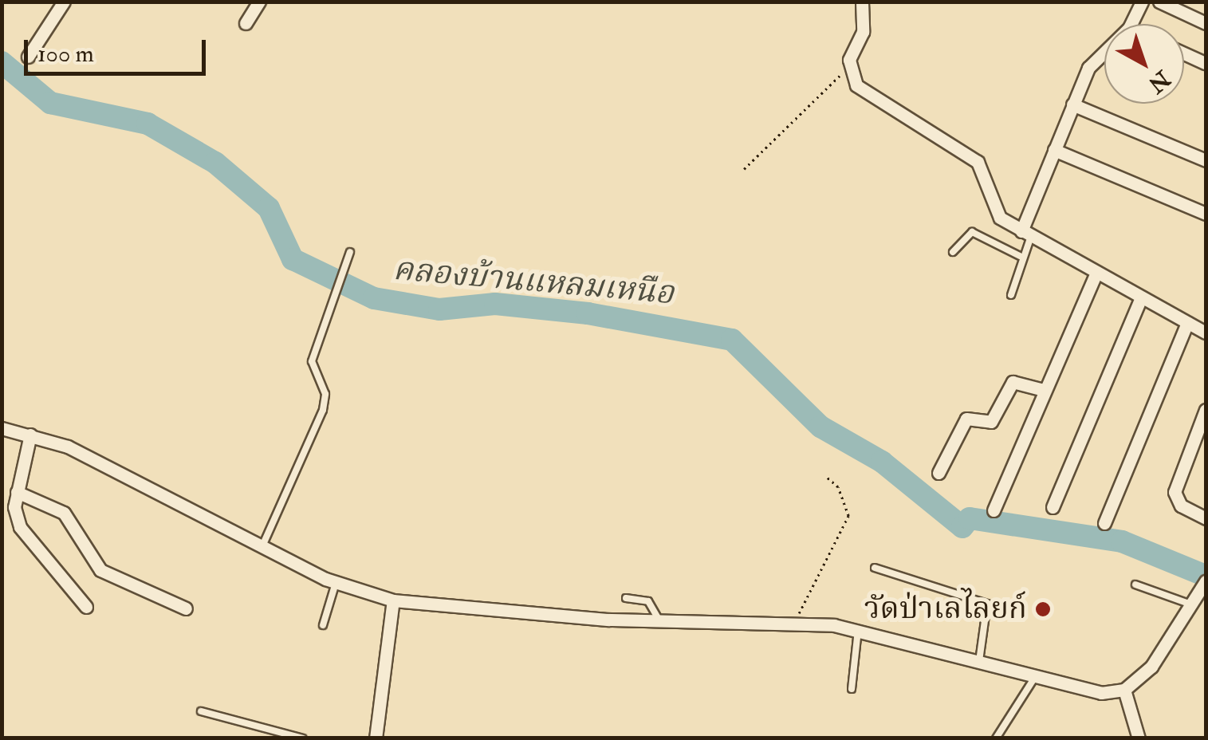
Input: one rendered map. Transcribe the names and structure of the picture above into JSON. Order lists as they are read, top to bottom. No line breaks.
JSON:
{"water":["คลองบ้านแหลมเหนือ"],"places":["วัดป่าเลไลยก์"],"scale_bar":"100 m","north":"bottom right"}
